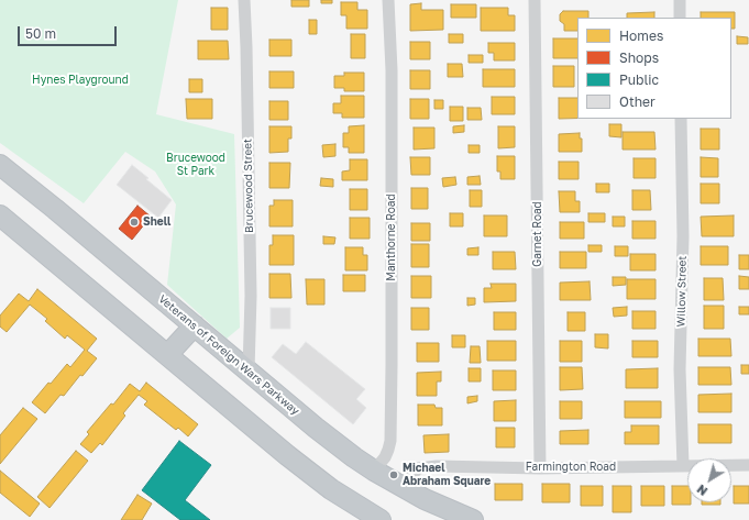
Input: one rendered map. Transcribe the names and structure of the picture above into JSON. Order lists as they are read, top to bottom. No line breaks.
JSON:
{"streets":{"highway":["Veterans of Foreign Wars Parkway"],"street":["Brucewood Street","Garnet Road","Manthorne Road","Willow Street","Farmington Road"]},"crossings":[["Brucewood Street","Veterans of Foreign Wars Parkway"],["Garnet Road","Farmington Road"],["Manthorne Road","Veterans of Foreign Wars Parkway"],["Willow Street","Farmington Road"],["Veterans of Foreign Wars Parkway","Farmington Road"]],"parks":["Hynes Playground","Brucewood St Park"],"places":["Shell","Michael Abraham Square"],"legend":["Homes","Shops","Public","Other"],"scale_bar":"50 m","north":"bottom left"}
